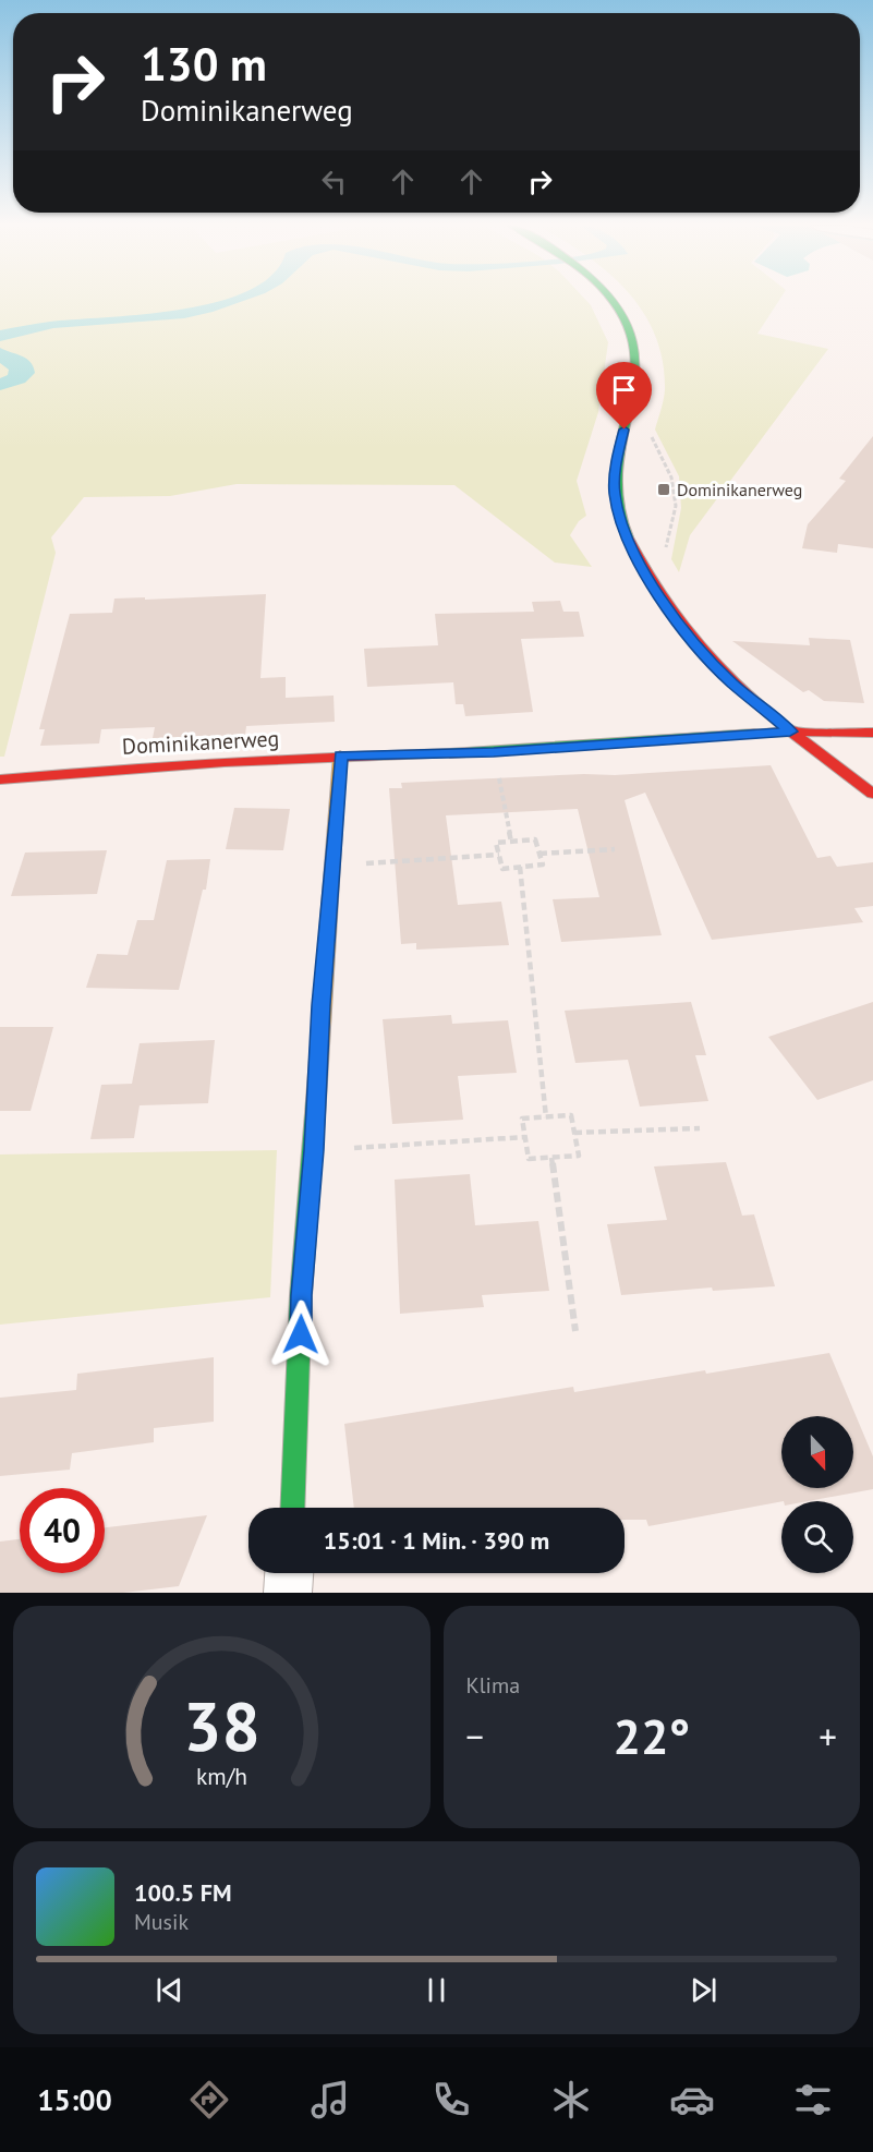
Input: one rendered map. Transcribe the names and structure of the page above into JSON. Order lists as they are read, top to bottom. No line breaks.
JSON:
{"streets":{"main road":["Dominikanerweg"]},"places":{"transit":["Dominikanerweg"]},"north":"bottom","page":{"turn":["130 m","Dominikanerweg"],"limit":"40","trip":"15:01 · 1 Min. · 390 m","tile":"Klima","heat":["−","22°","+"],"song":["100.5 FM","Musik"],"tabs":"15:00","gauge":["38","km/h"]}}
